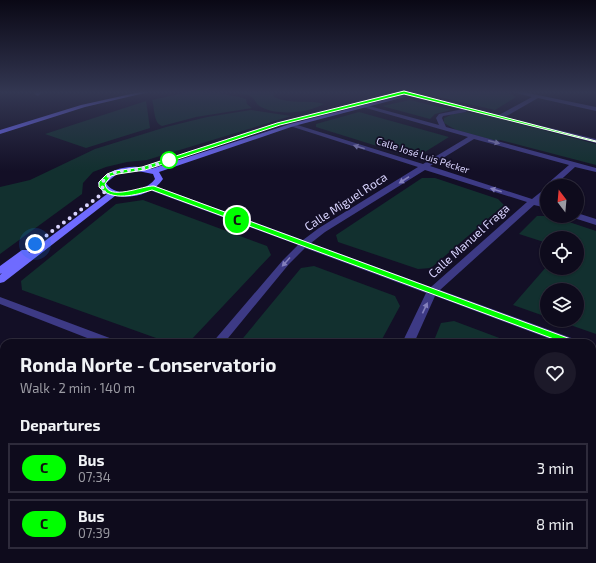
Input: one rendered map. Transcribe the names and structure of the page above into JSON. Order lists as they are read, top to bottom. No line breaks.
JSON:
{"streets":{"street":["Calle José Luis Pécker","Calle Miguel Roca","Calle Manuel Fraga"]},"crossings":[["Calle José Luis Pécker","Calle Miguel Roca"],["Calle José Luis Pécker","Calle Manuel Fraga"]],"one_way":["Calle Miguel Roca"],"lines":["bus line C"],"north":"top","page":{"on_map":"C","heading":[["Ronda Norte - Conservatorio","Walk · 2 min · 140 m"],"Departures"],"list":[{"mark":"C","name":"Bus","note":"07:34","value":"3 min"},{"mark":"C","name":"Bus","note":"07:39","value":"8 min"}]}}
